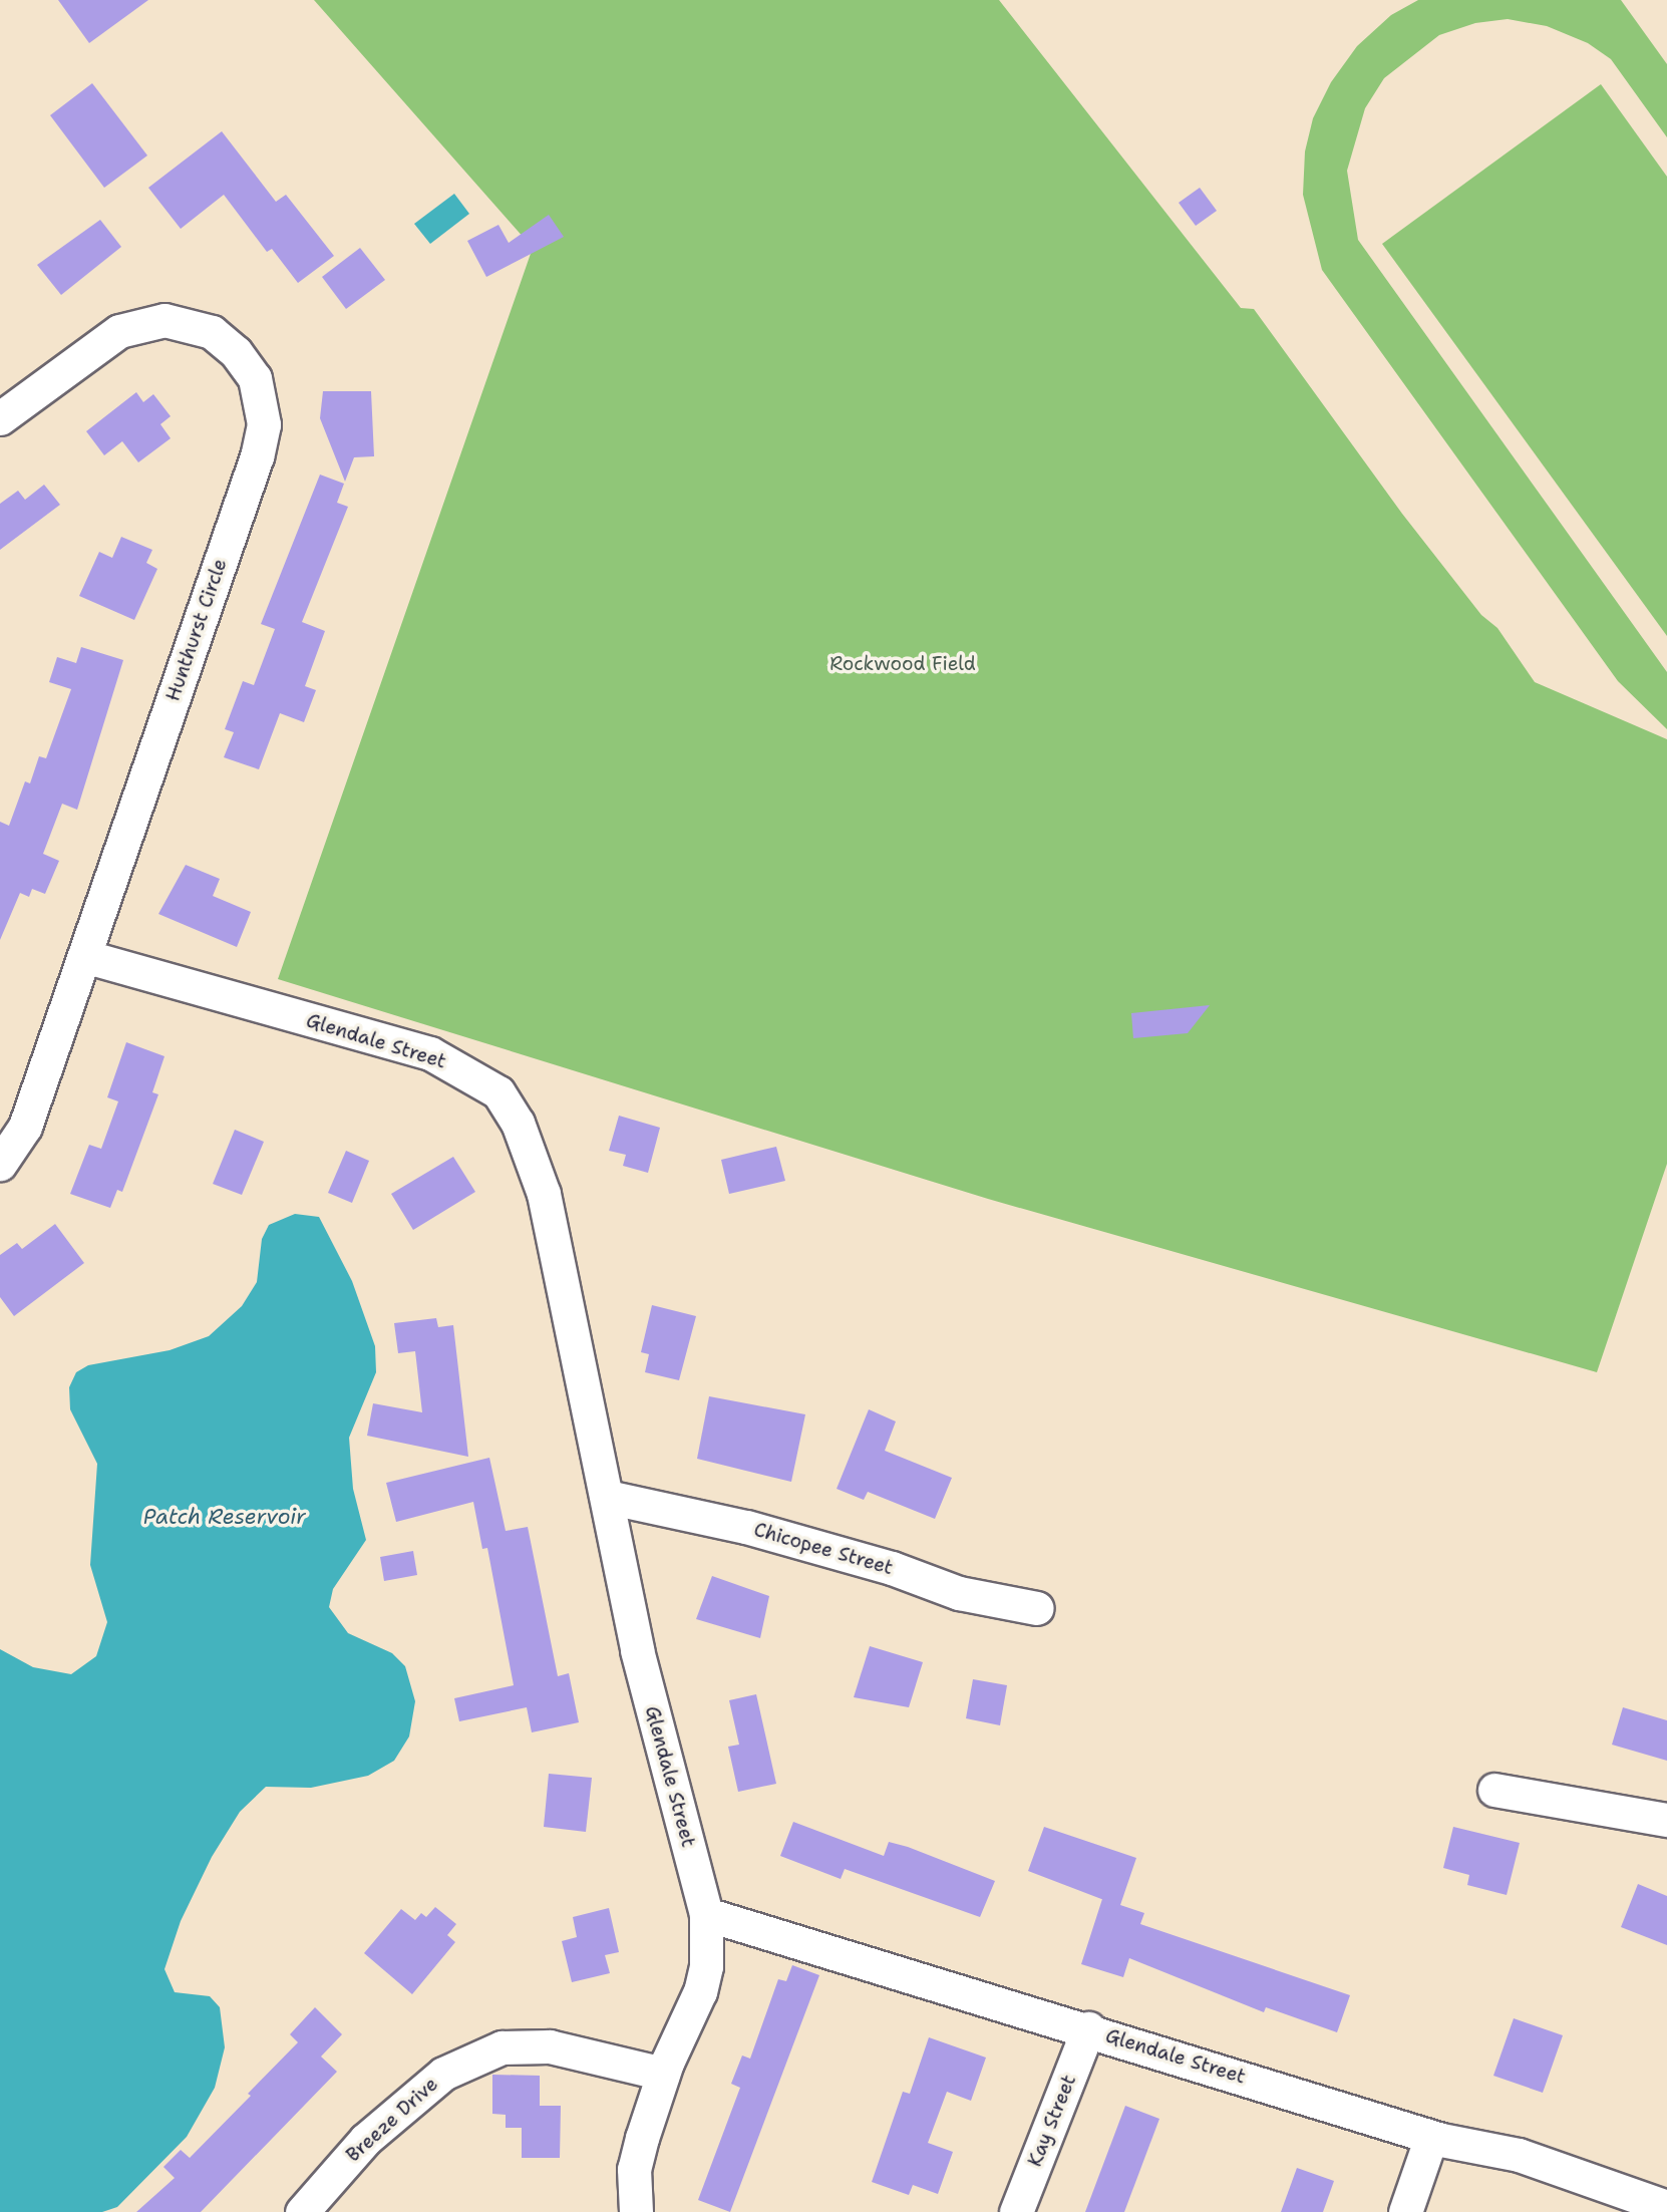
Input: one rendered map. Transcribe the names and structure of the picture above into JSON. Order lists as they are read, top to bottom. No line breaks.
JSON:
{"streets":{"street":["Hunthurst Circle","Glendale Street","Chicopee Street","Breeze Drive","Kay Street"]},"crossings":[["Hunthurst Circle","Glendale Street"],["Glendale Street","Chicopee Street"],["Glendale Street","Kay Street"]],"water":["Patch Reservoir"],"parks":["Rockwood Field"]}
